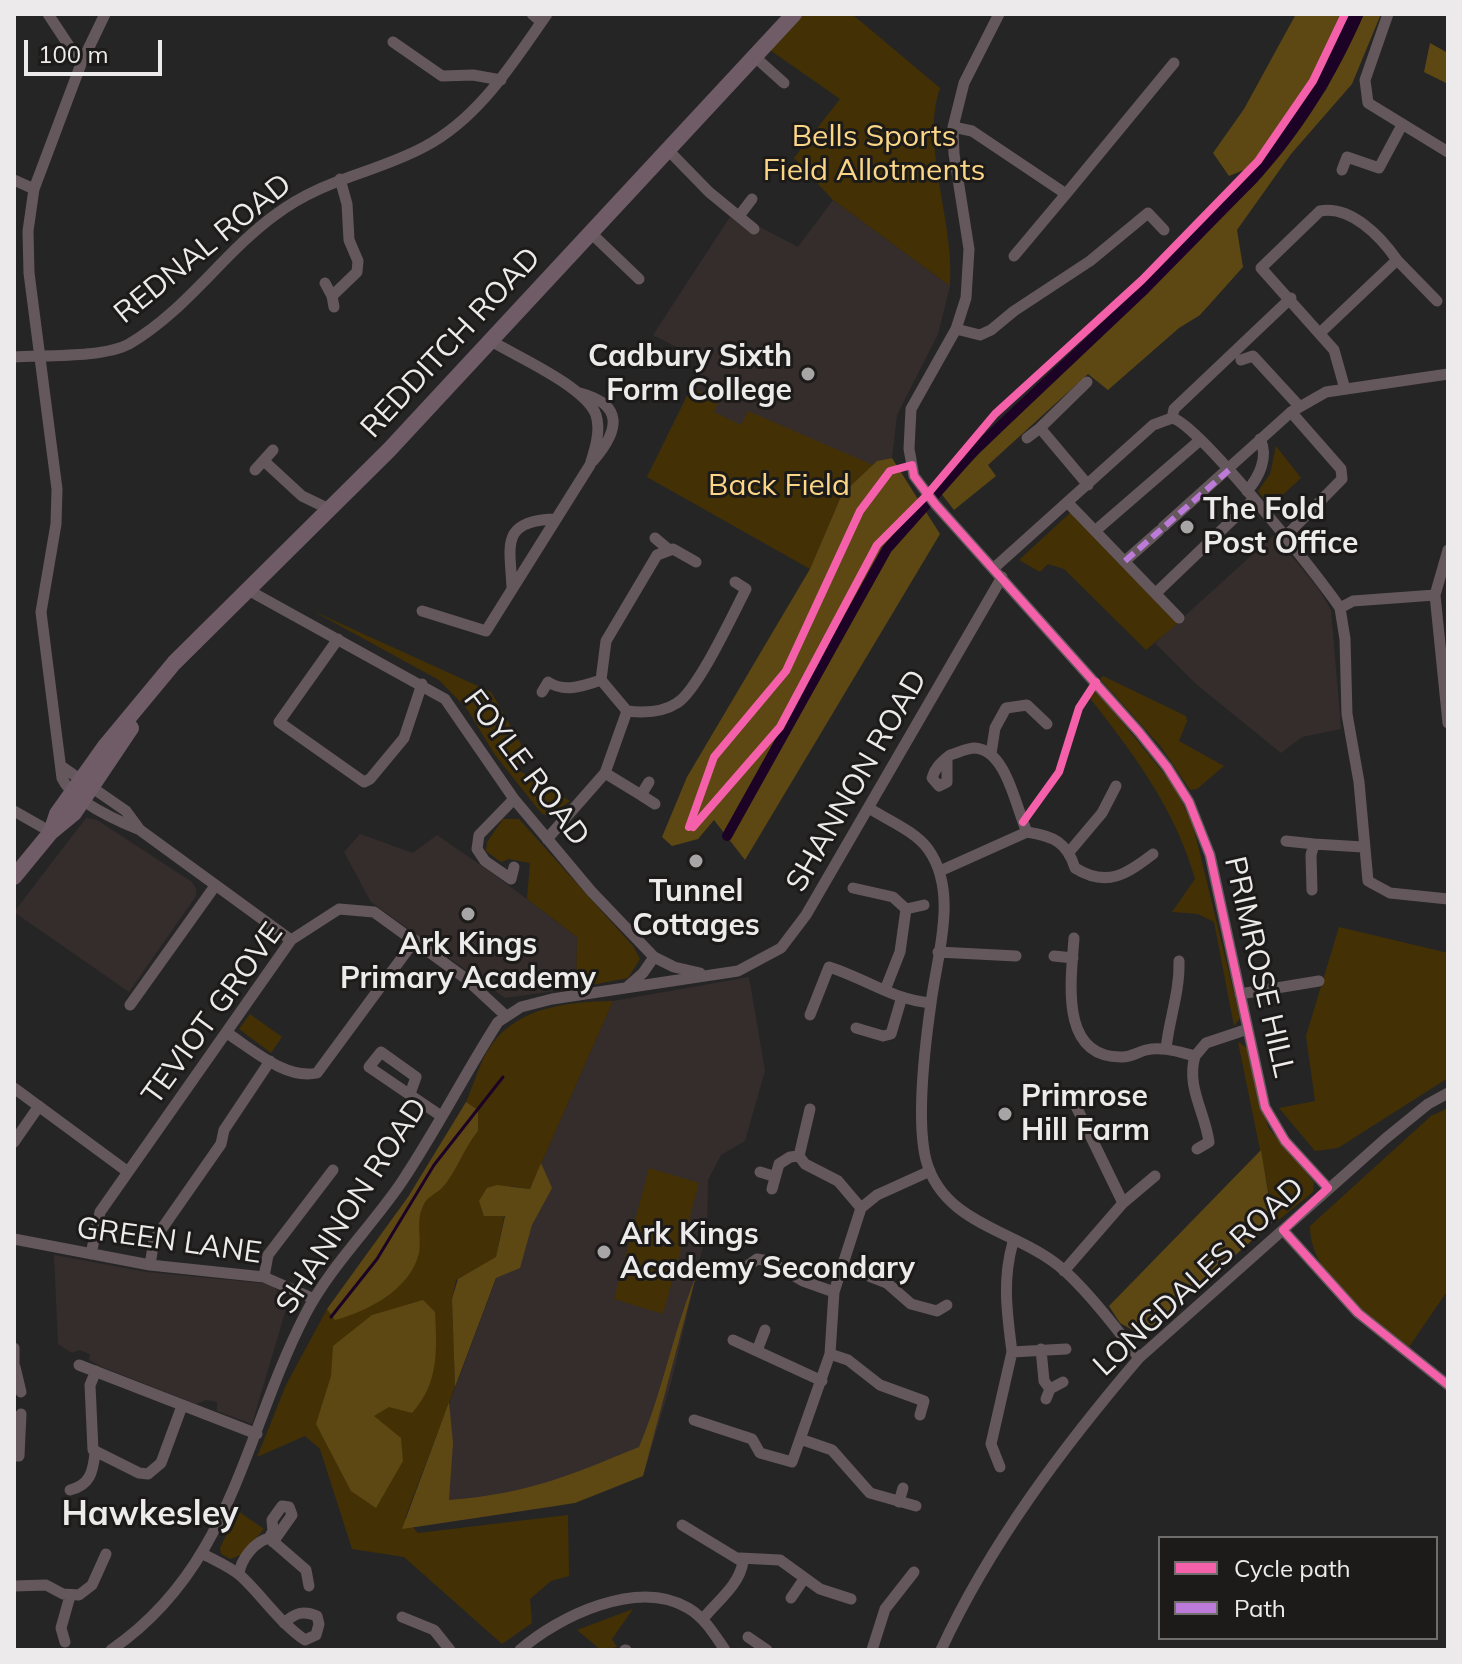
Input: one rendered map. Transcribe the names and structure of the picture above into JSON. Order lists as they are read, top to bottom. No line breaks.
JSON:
{"streets":{"highway":["REDDITCH ROAD"],"street":["REDNAL ROAD","FOYLE ROAD","SHANNON ROAD","PRIMROSE HILL","TEVIOT GROVE","GREEN LANE","LONGDALES ROAD"]},"crossings":[["REDDITCH ROAD","FOYLE ROAD"],["FOYLE ROAD","SHANNON ROAD"],["SHANNON ROAD","PRIMROSE HILL"],["SHANNON ROAD","TEVIOT GROVE"],["SHANNON ROAD","GREEN LANE"],["PRIMROSE HILL","LONGDALES ROAD"],["TEVIOT GROVE","GREEN LANE"]],"districts":["Hawkesley"],"parks":["Bells Sports Field Allotments","Back Field"],"places":["Cadbury Sixth Form College","The Fold Post Office","Tunnel Cottages","Ark Kings Primary Academy","Primrose Hill Farm","Ark Kings Academy Secondary"],"legend":["Cycle path","Path"],"scale_bar":"100 m"}
